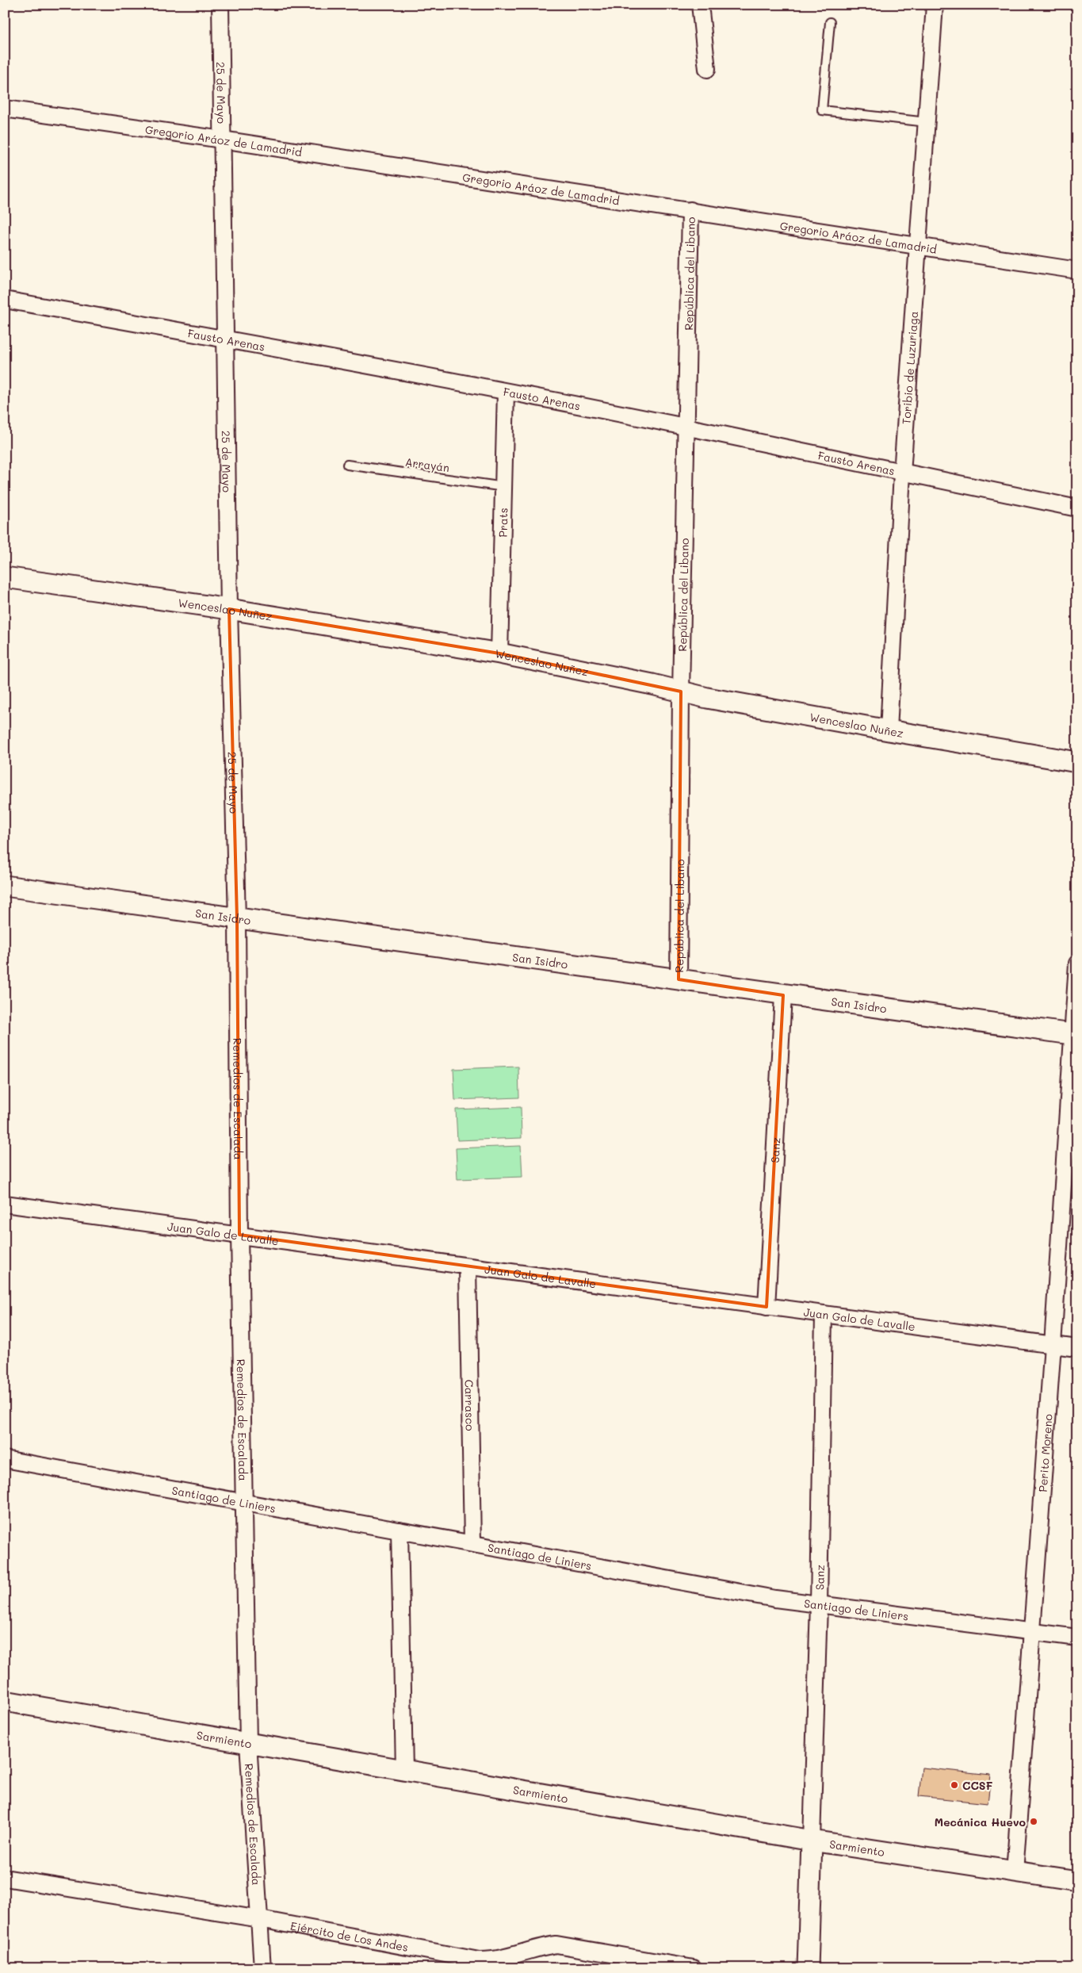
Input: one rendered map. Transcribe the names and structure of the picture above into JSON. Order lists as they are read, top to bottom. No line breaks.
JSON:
{"streets":{"street":["25 de Mayo","Gregorio Aráoz de Lamadrid","República del Libano","Fausto Arenas","Toribio de Luzuriaga","Prats","Wenceslao Nuñez","San Isidro","Remedios de Escalada","Sanz","Juan Galo de Lavalle","Carrasco","Perito Moreno","Santiago de Liniers","Sarmiento","Ejército de Los Andes"],"lane":["Arrayán"]},"crossings":[["25 de Mayo","Gregorio Aráoz de Lamadrid"],["25 de Mayo","Fausto Arenas"],["25 de Mayo","Wenceslao Nuñez"],["25 de Mayo","San Isidro"],["25 de Mayo","Remedios de Escalada"],["Gregorio Aráoz de Lamadrid","República del Libano"],["Gregorio Aráoz de Lamadrid","Toribio de Luzuriaga"],["República del Libano","Fausto Arenas"],["República del Libano","Wenceslao Nuñez"],["República del Libano","San Isidro"],["Fausto Arenas","Toribio de Luzuriaga"],["Fausto Arenas","Prats"],["Toribio de Luzuriaga","Wenceslao Nuñez"],["Arrayán","Prats"],["Prats","Wenceslao Nuñez"],["San Isidro","Remedios de Escalada"],["San Isidro","Sanz"],["San Isidro","Perito Moreno"],["Remedios de Escalada","Juan Galo de Lavalle"],["Remedios de Escalada","Santiago de Liniers"],["Remedios de Escalada","Sarmiento"],["Remedios de Escalada","Ejército de Los Andes"],["Sanz","Juan Galo de Lavalle"],["Sanz","Santiago de Liniers"],["Sanz","Sarmiento"],["Juan Galo de Lavalle","Carrasco"],["Juan Galo de Lavalle","Perito Moreno"],["Carrasco","Santiago de Liniers"],["Perito Moreno","Santiago de Liniers"],["Perito Moreno","Sarmiento"]],"places":["CCSF","Mecánica Huevo"]}
